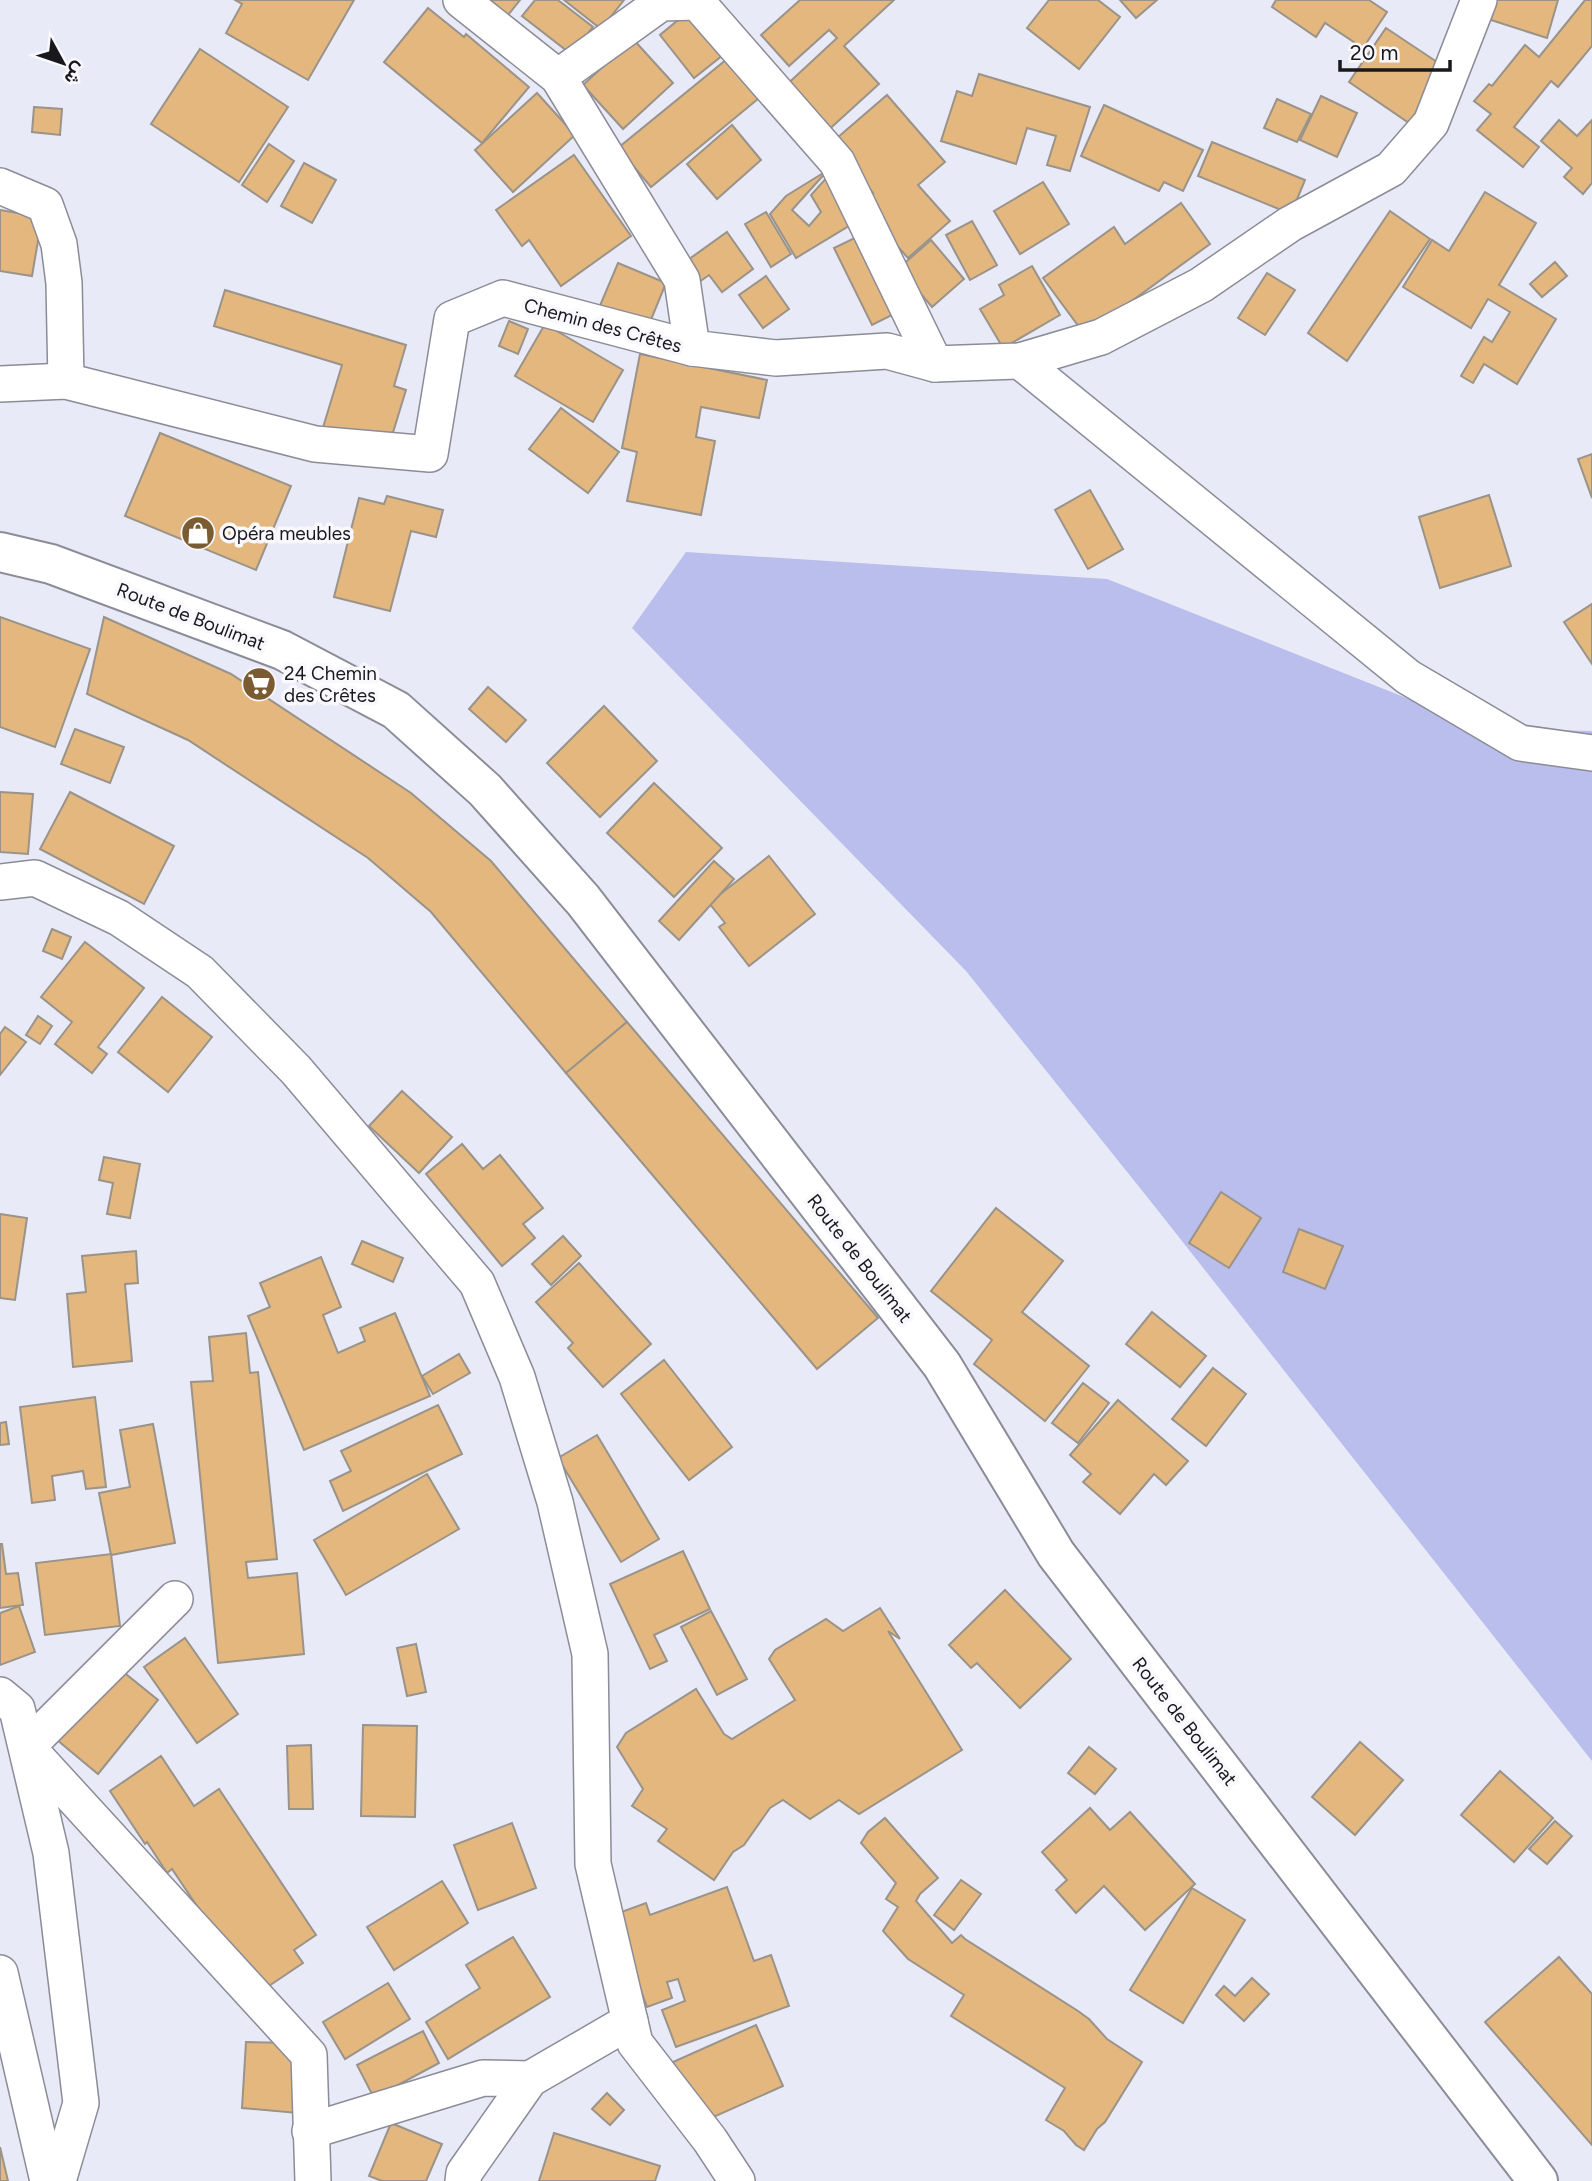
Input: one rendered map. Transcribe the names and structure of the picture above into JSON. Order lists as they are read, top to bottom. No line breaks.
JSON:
{"streets":{"main road":["Route de Boulimat"],"street":["Chemin des Crêtes"]},"places":{"shop":["Opéra meubles"],"supermarket":["24 Chemin des Crêtes"]},"scale_bar":"20 m","north":"bottom right"}
